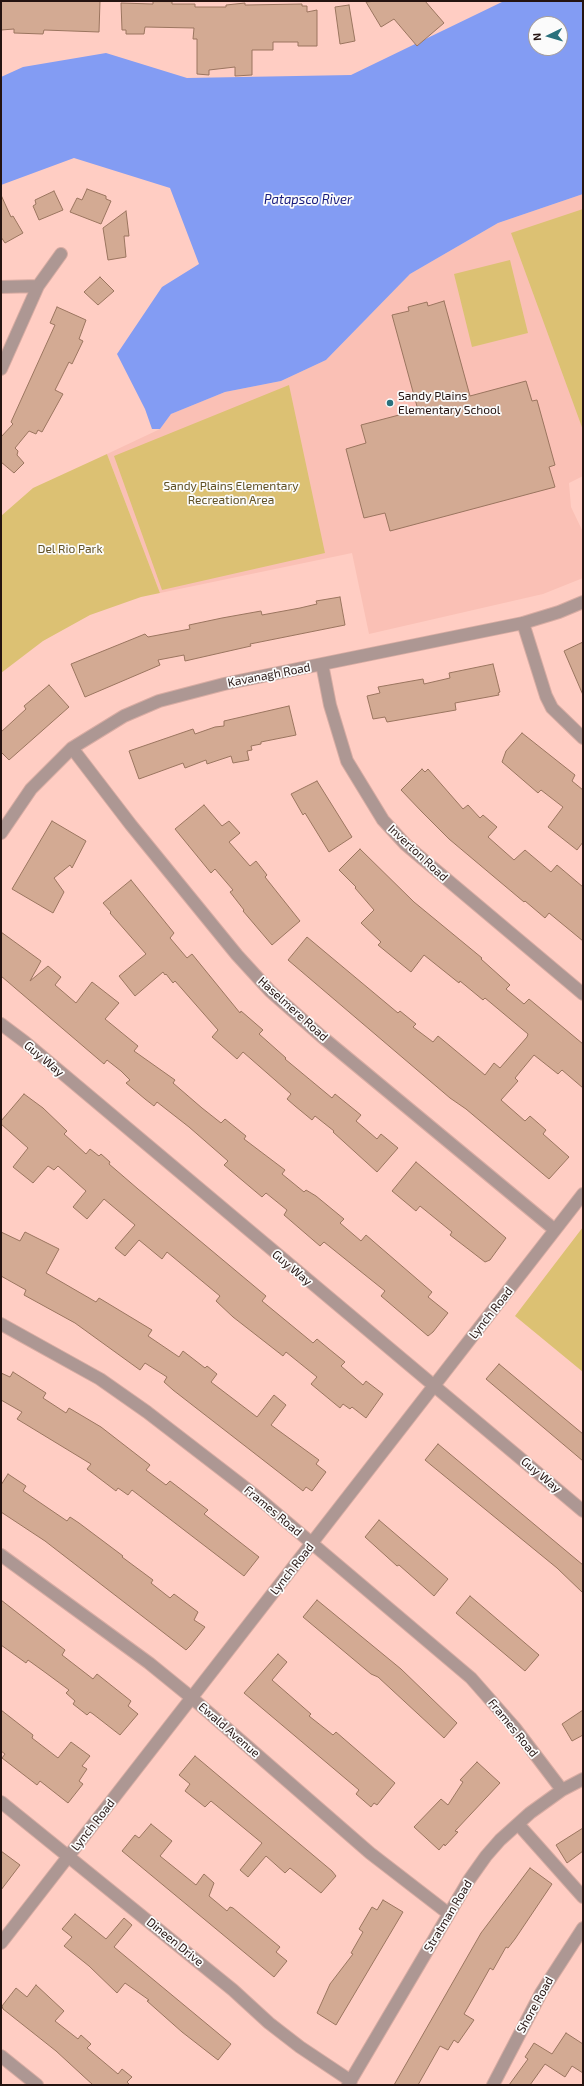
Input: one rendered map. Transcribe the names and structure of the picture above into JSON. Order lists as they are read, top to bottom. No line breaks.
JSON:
{"streets":{"street":["Kavanagh Road","Inverton Road","Haselmere Road","Guy Way","Lynch Road","Frames Road","Ewald Avenue","Stratman Road","Dineen Drive","Shore Road"]},"crossings":[["Kavanagh Road","Inverton Road"],["Kavanagh Road","Haselmere Road"],["Haselmere Road","Lynch Road"],["Guy Way","Lynch Road"],["Lynch Road","Frames Road"],["Lynch Road","Ewald Avenue"],["Lynch Road","Dineen Drive"],["Frames Road","Stratman Road"],["Ewald Avenue","Stratman Road"],["Stratman Road","Dineen Drive"]],"water":["Patapsco River"],"parks":["Sandy Plains Elementary Recreation Area","Del Rio Park"],"places":["Sandy Plains Elementary School"],"north":"left"}
